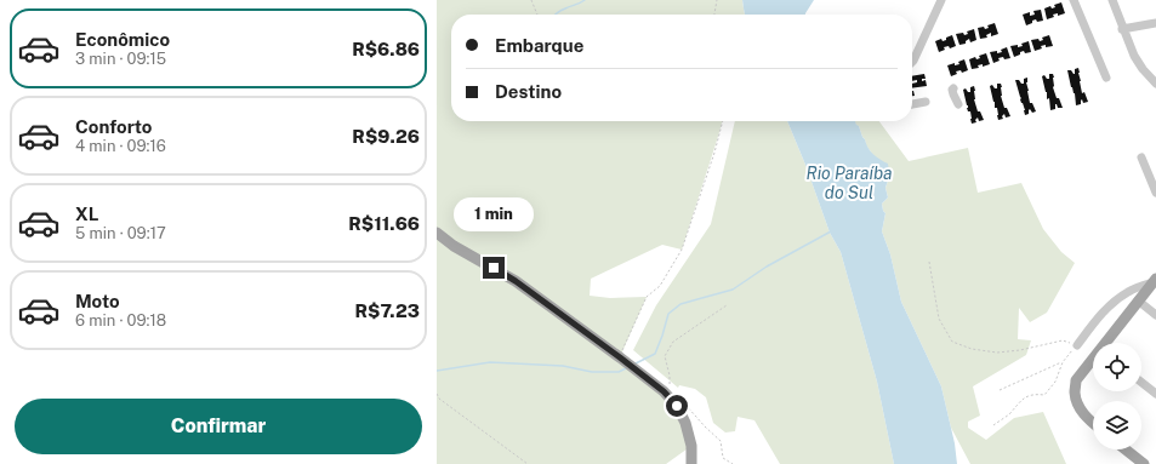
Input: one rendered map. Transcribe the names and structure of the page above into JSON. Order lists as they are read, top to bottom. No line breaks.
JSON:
{"water":["Rio Paraíba do Sul"],"page":{"list":[{"name":"Econômico","note":"3 min · 09:15","value":"R$6.86"},{"name":"Conforto","note":"4 min · 09:16","value":"R$9.26"},{"name":"XL","note":"5 min · 09:17","value":"R$11.66"},{"name":"Moto","note":"6 min · 09:18","value":"R$7.23"}],"banner":["Embarque","Destino"],"bubble":"1 min","buttons":"Confirmar"}}
